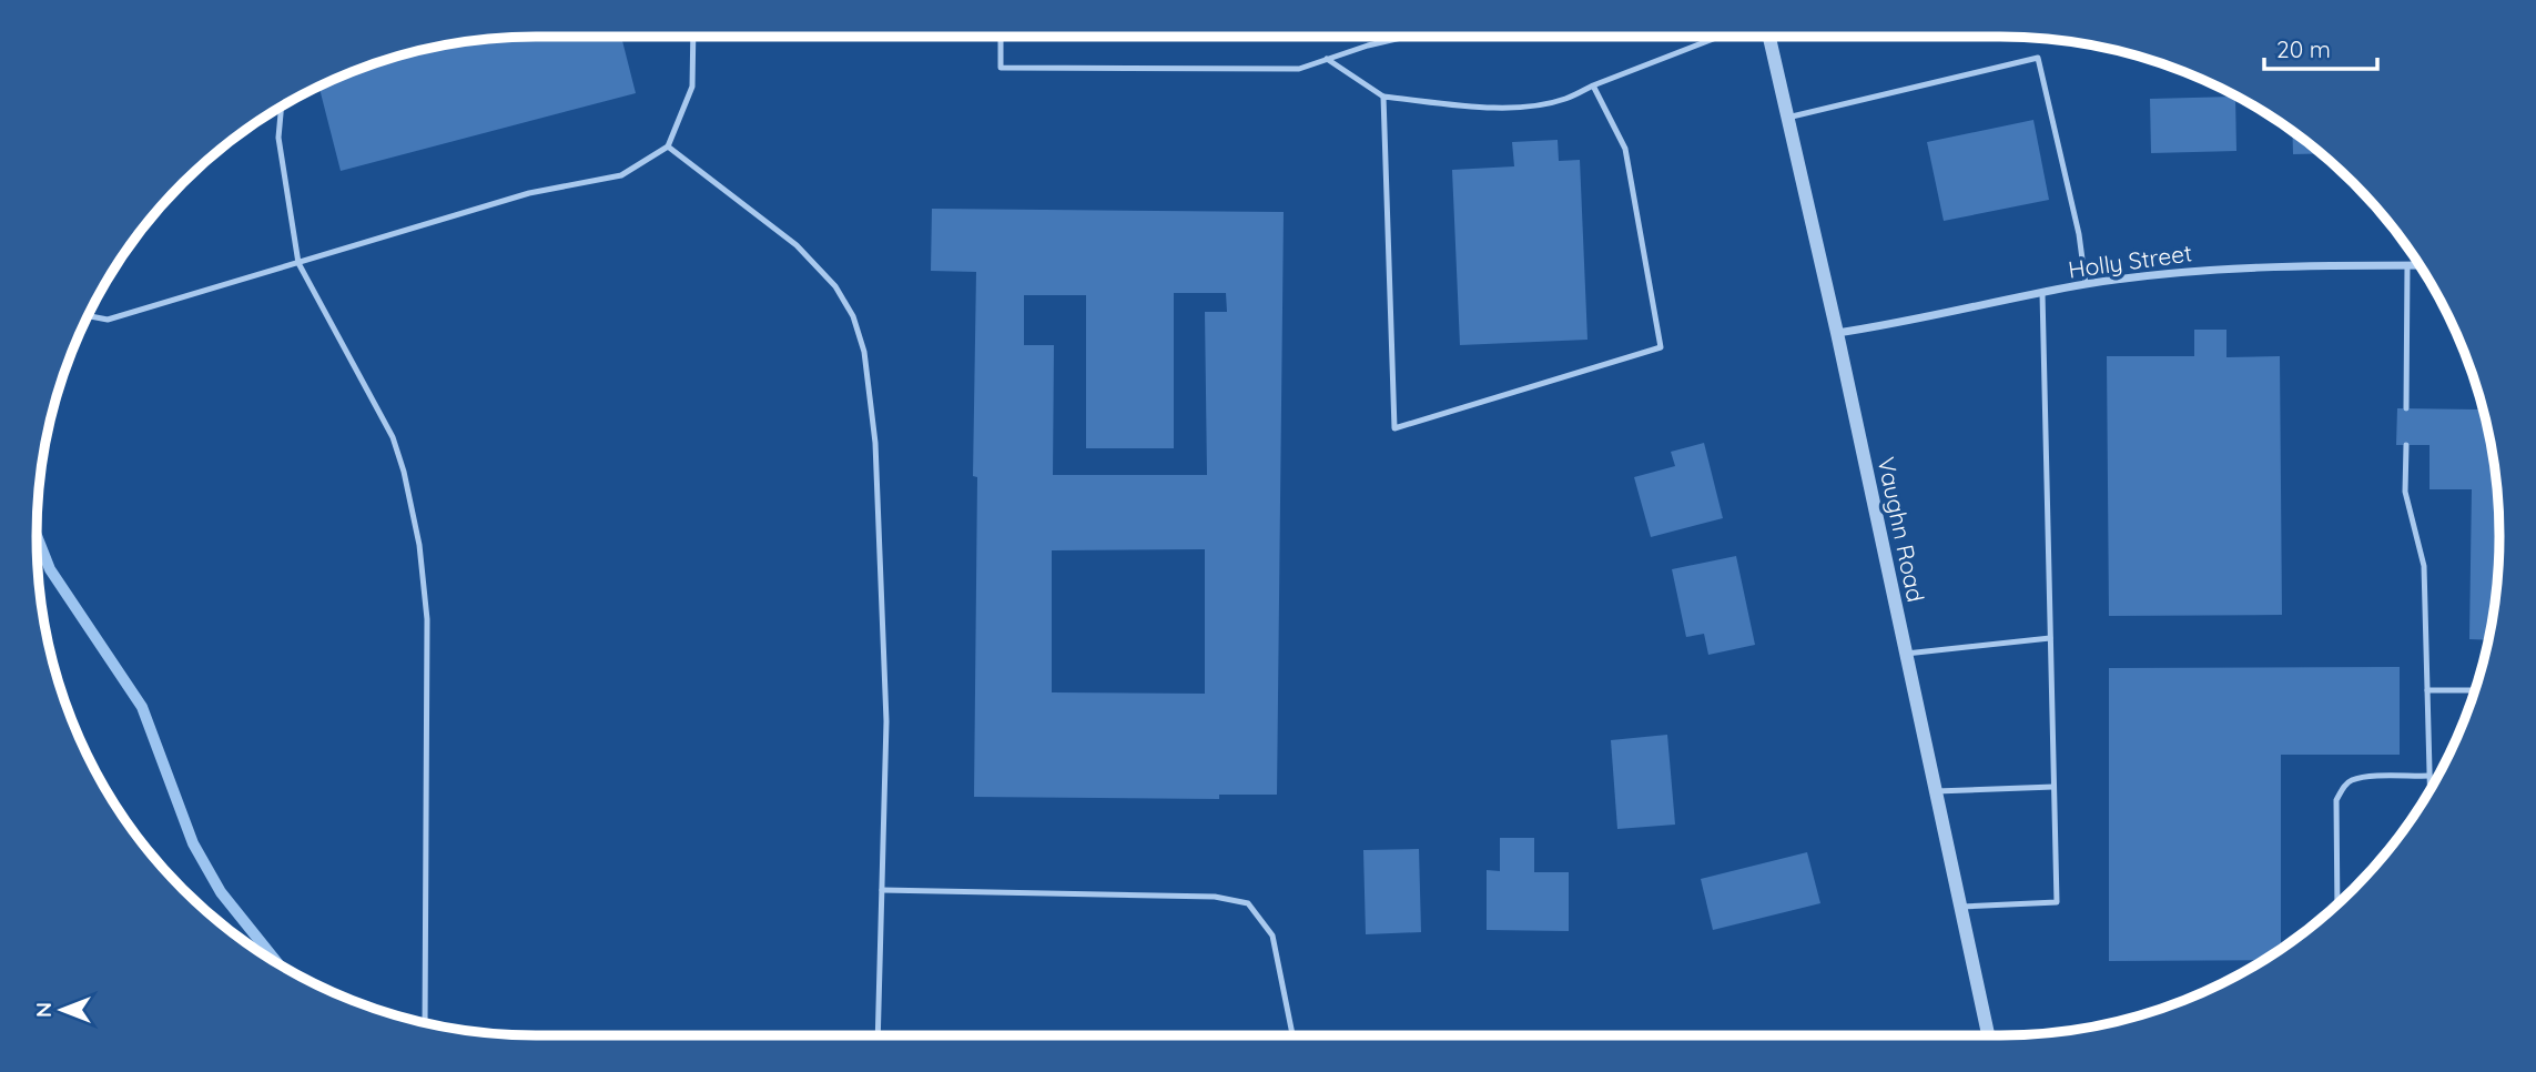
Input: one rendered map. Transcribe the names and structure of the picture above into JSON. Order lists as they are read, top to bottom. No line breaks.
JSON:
{"streets":{"street":["Holly Street","Vaughn Road"]},"crossings":[["Holly Street","Vaughn Road"]],"scale_bar":"20 m","north":"left"}
